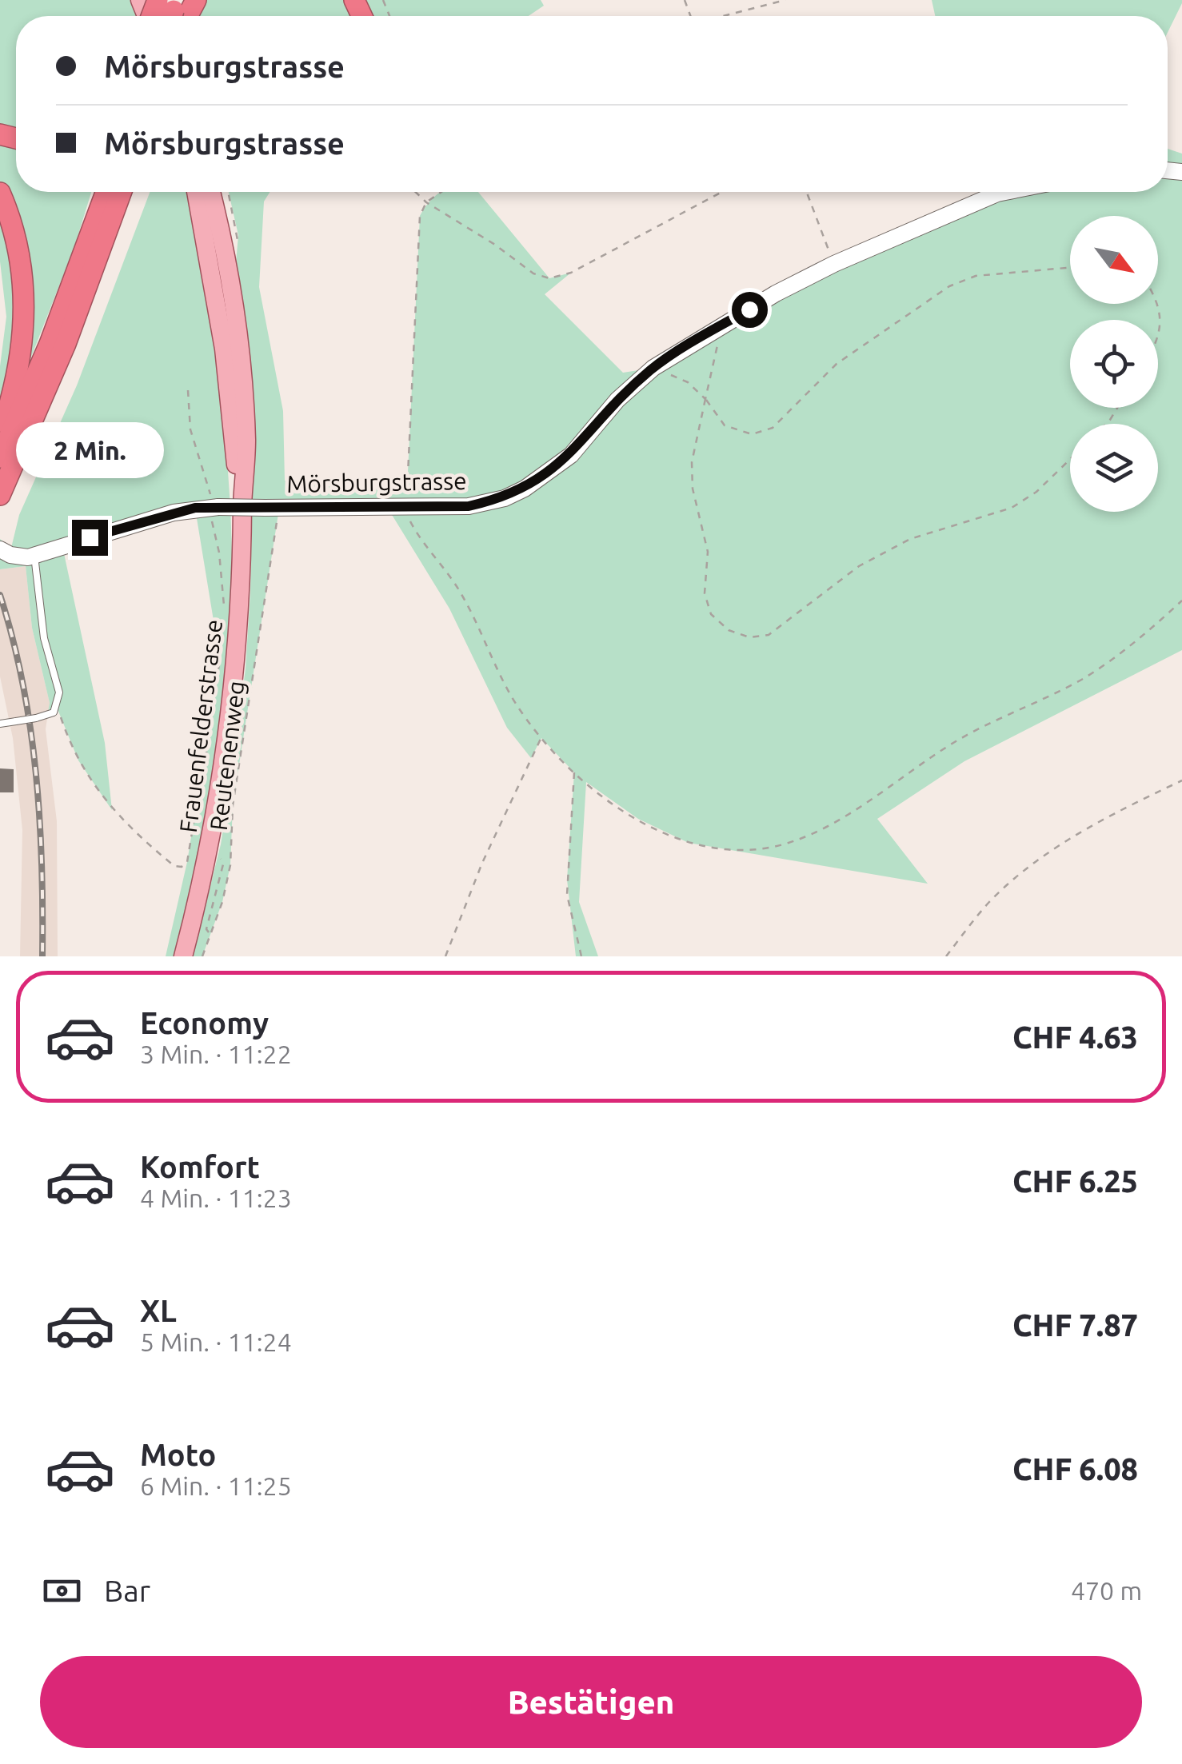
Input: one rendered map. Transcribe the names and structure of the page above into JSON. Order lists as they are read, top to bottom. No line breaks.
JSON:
{"streets":{"main road":["Frauenfelderstrasse"],"street":["Mörsburgstrasse"],"path":["Reutenenweg"]},"crossings":[["Mörsburgstrasse","Reutenenweg"]],"north":"bottom right","page":{"banner":["Mörsburgstrasse","Mörsburgstrasse"],"bubble":"2 Min.","list":[{"name":"Economy","note":"3 Min. · 11:22","value":"CHF 4.63"},{"name":"Komfort","note":"4 Min. · 11:23","value":"CHF 6.25"},{"name":"XL","note":"5 Min. · 11:24","value":"CHF 7.87"},{"name":"Moto","note":"6 Min. · 11:25","value":"CHF 6.08"}],"pay":["Bar","470 m"],"buttons":"Bestätigen"}}
